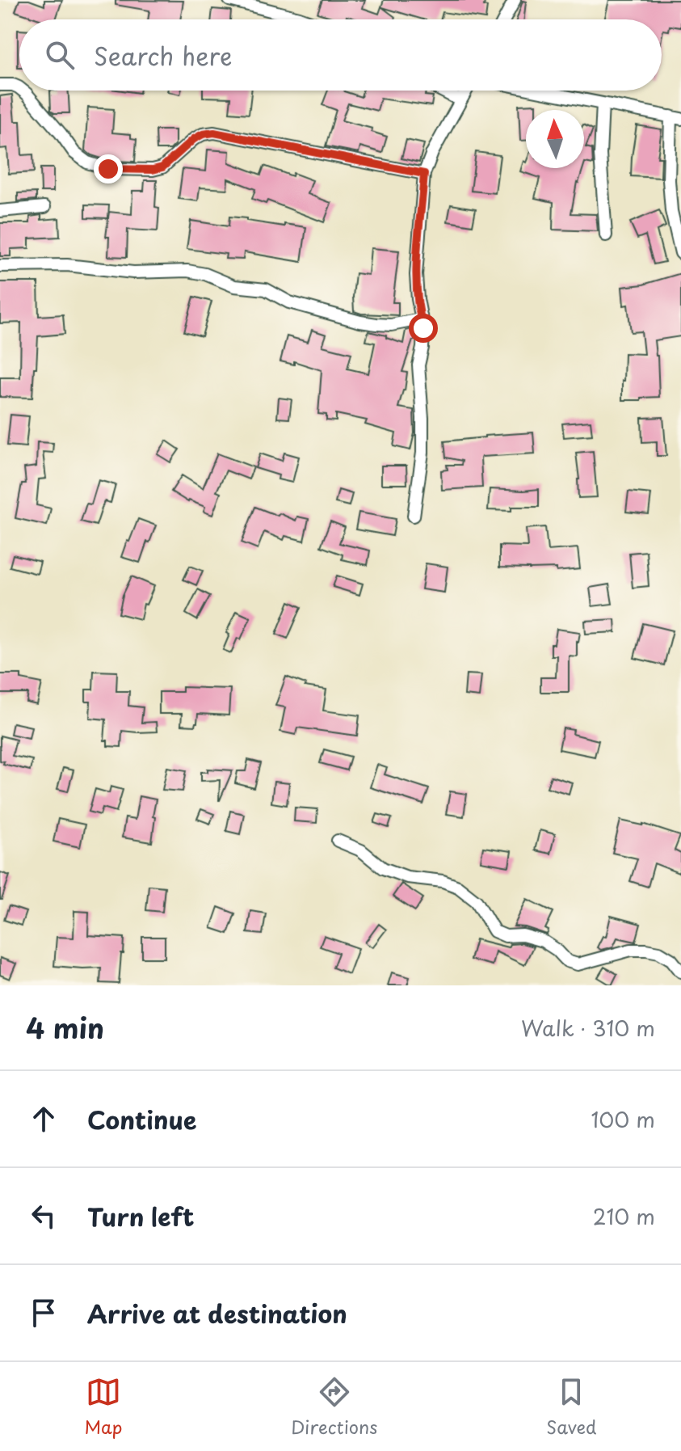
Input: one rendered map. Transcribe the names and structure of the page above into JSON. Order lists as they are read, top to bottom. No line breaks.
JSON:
{"north":"top","page":{"search":"Search here","heading":["4 min","Walk · 310 m"],"list":[["Continue","100 m"],["Turn left","210 m"],"Arrive at destination"],"nav":["Map","Directions","Saved"]}}
